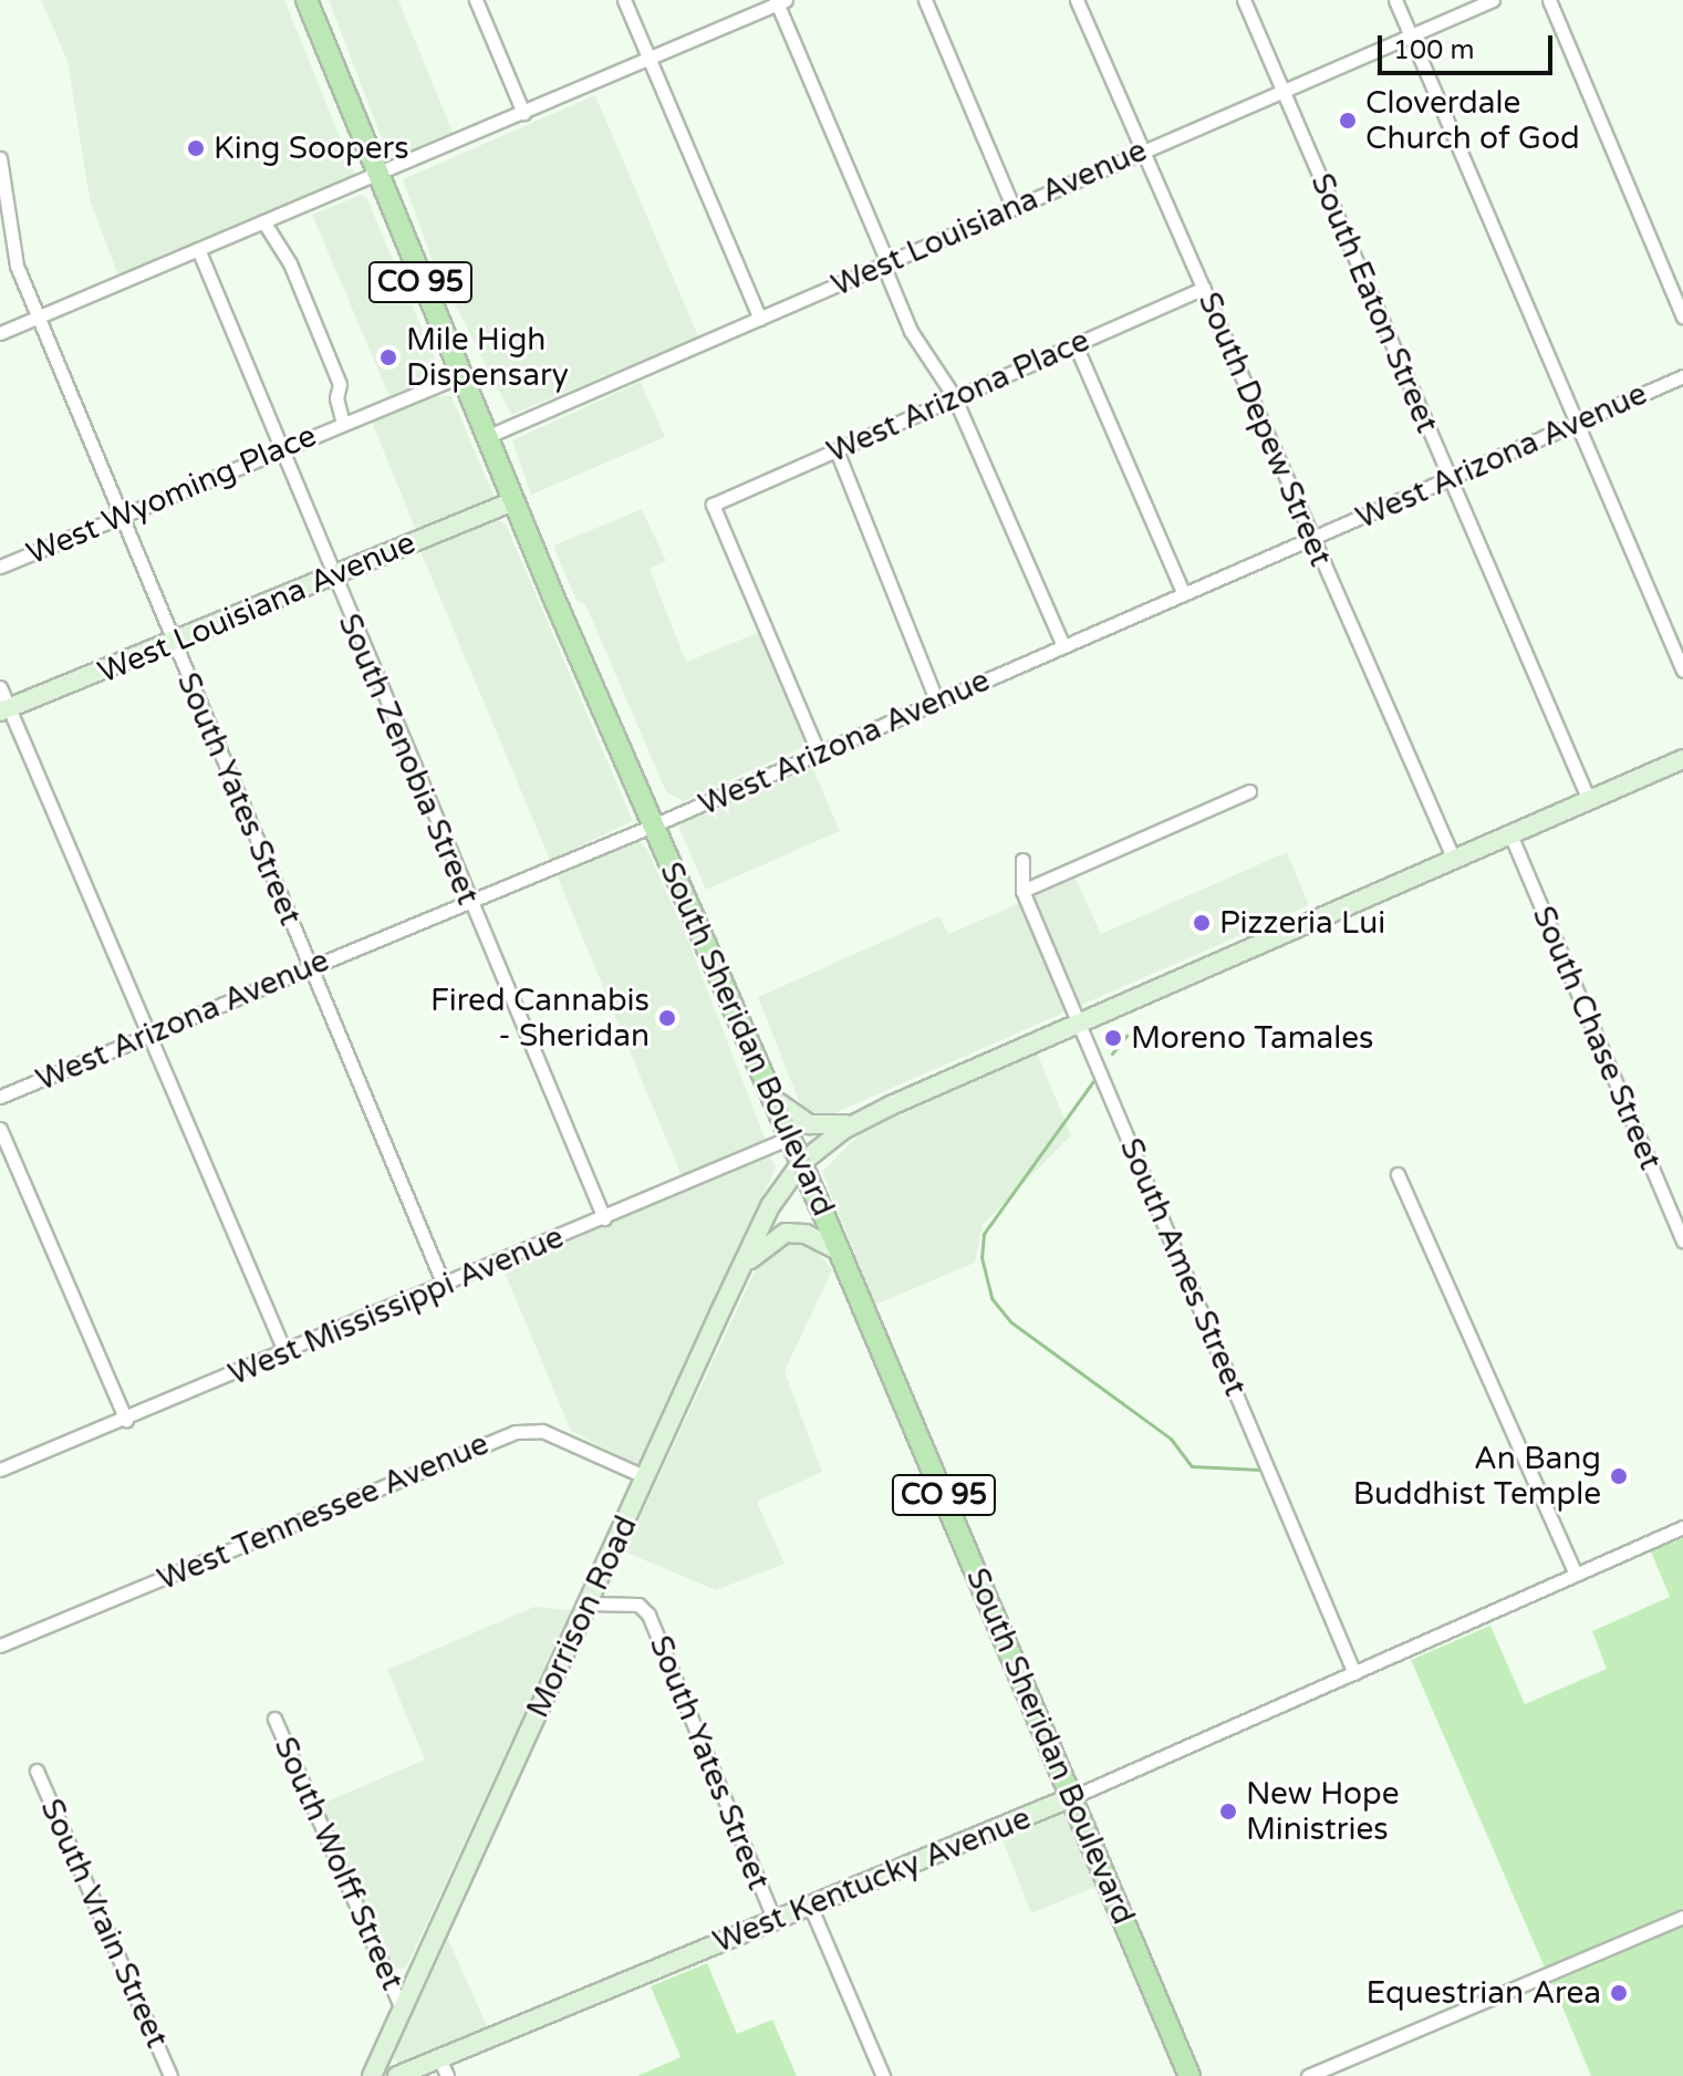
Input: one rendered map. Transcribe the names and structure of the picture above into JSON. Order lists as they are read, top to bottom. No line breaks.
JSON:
{"streets":{"main road":["West Louisiana Avenue","CO 95","South Sheridan Boulevard","Morrison Road","West Kentucky Avenue"],"street":["South Eaton Street","West Arizona Place","South Depew Street","West Arizona Avenue","West Wyoming Place","South Zenobia Street","South Yates Street","South Chase Street","South Ames Street","West Mississippi Avenue","West Tennessee Avenue","South Wolff Street","South Vrain Street"]},"crossings":[["West Louisiana Avenue","South Eaton Street"],["West Louisiana Avenue","South Depew Street"],["West Louisiana Avenue","South Zenobia Street"],["West Louisiana Avenue","South Yates Street"],["West Louisiana Avenue","South Sheridan Boulevard"],["South Eaton Street","West Arizona Avenue"],["West Arizona Place","South Depew Street"],["West Arizona Place","West Arizona Avenue"],["South Depew Street","West Arizona Avenue"],["West Arizona Avenue","South Zenobia Street"],["West Arizona Avenue","South Yates Street"],["West Arizona Avenue","South Sheridan Boulevard"],["West Wyoming Place","South Zenobia Street"],["West Wyoming Place","South Yates Street"],["West Wyoming Place","South Sheridan Boulevard"],["South Zenobia Street","West Mississippi Avenue"],["South Yates Street","West Mississippi Avenue"],["South Yates Street","Morrison Road"],["South Yates Street","West Kentucky Avenue"],["South Sheridan Boulevard","West Mississippi Avenue"],["South Sheridan Boulevard","Morrison Road"],["South Sheridan Boulevard","West Kentucky Avenue"],["South Ames Street","West Kentucky Avenue"],["West Tennessee Avenue","Morrison Road"],["Morrison Road","South Wolff Street"]],"places":["Cloverdale Church of God","King Soopers","Mile High Dispensary","Pizzeria Lui","Fired Cannabis - Sheridan","Moreno Tamales","An Bang Buddhist Temple","New Hope Ministries","Equestrian Area"],"scale_bar":"100 m"}
